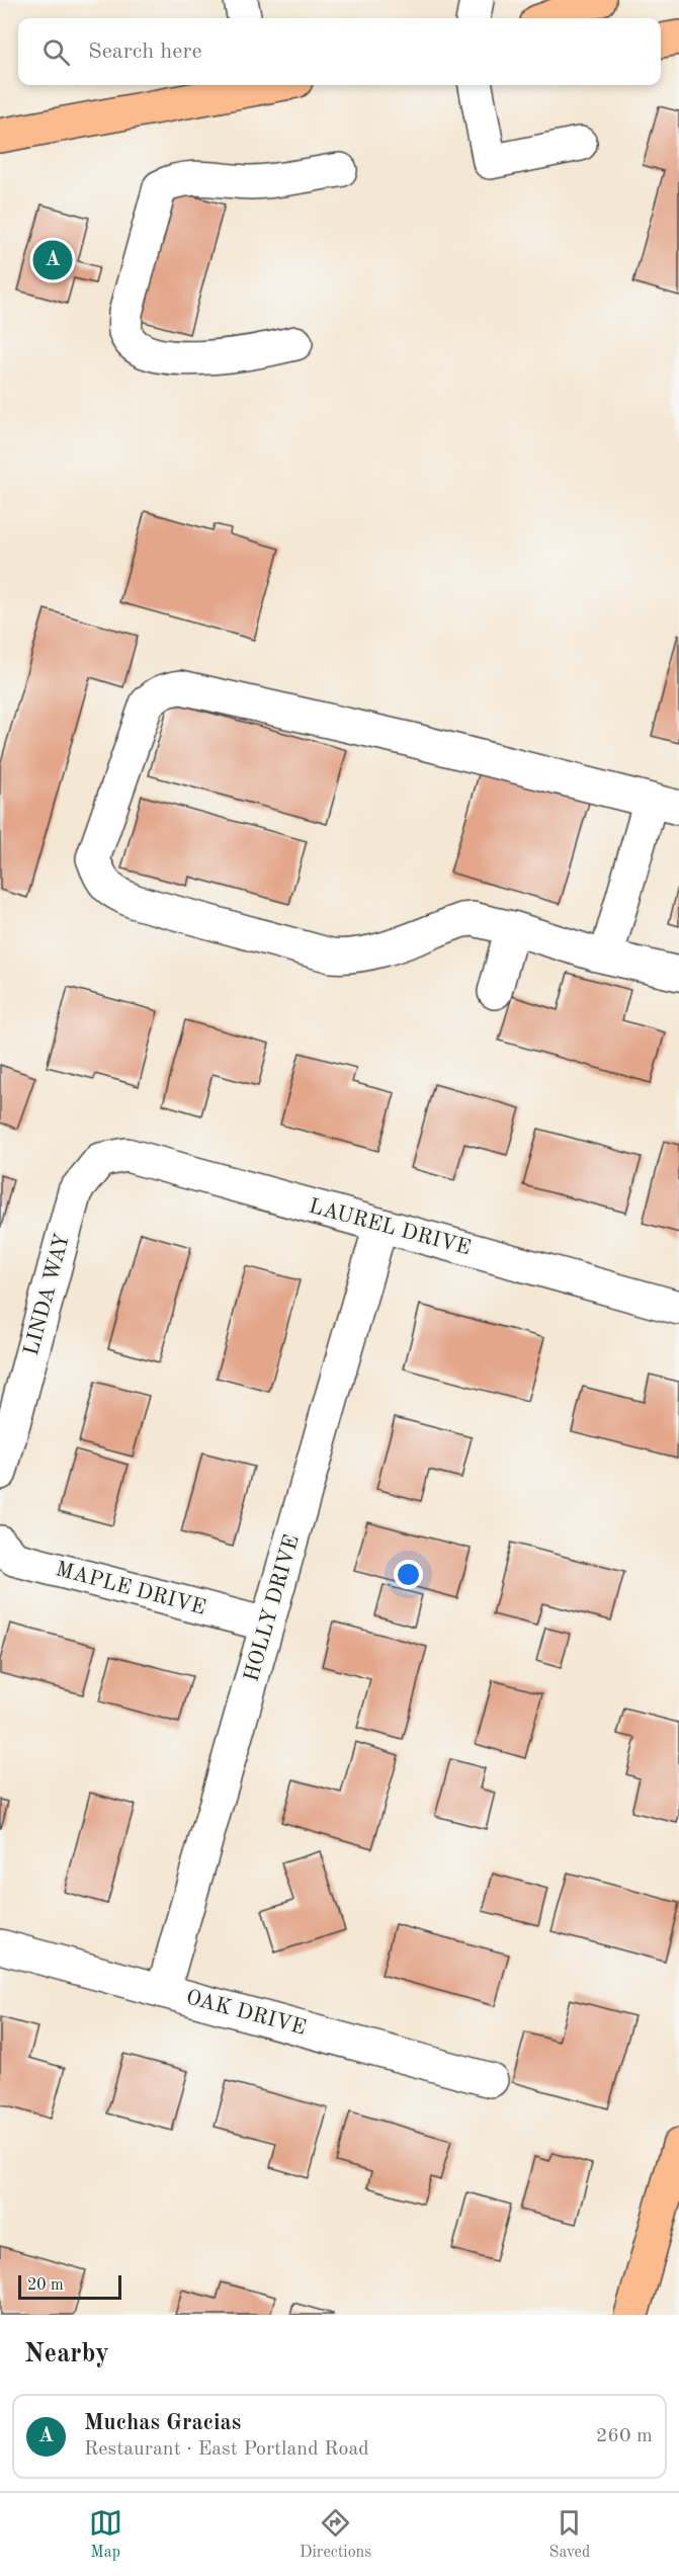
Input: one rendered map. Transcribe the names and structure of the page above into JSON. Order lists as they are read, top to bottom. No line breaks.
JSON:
{"streets":{"street":["LAUREL DRIVE","LINDA WAY","MAPLE DRIVE","HOLLY DRIVE","OAK DRIVE"]},"crossings":[["LAUREL DRIVE","LINDA WAY"],["LAUREL DRIVE","HOLLY DRIVE"],["MAPLE DRIVE","HOLLY DRIVE"],["HOLLY DRIVE","OAK DRIVE"]],"scale_bar":"20 m","page":{"search":"Search here","pins":"A","scale":"20 m","heading":"Nearby","list":[{"mark":"A","name":"Muchas Gracias","note":"Restaurant · East Portland Road","value":"260 m"}],"nav":["Map","Directions","Saved"]}}
